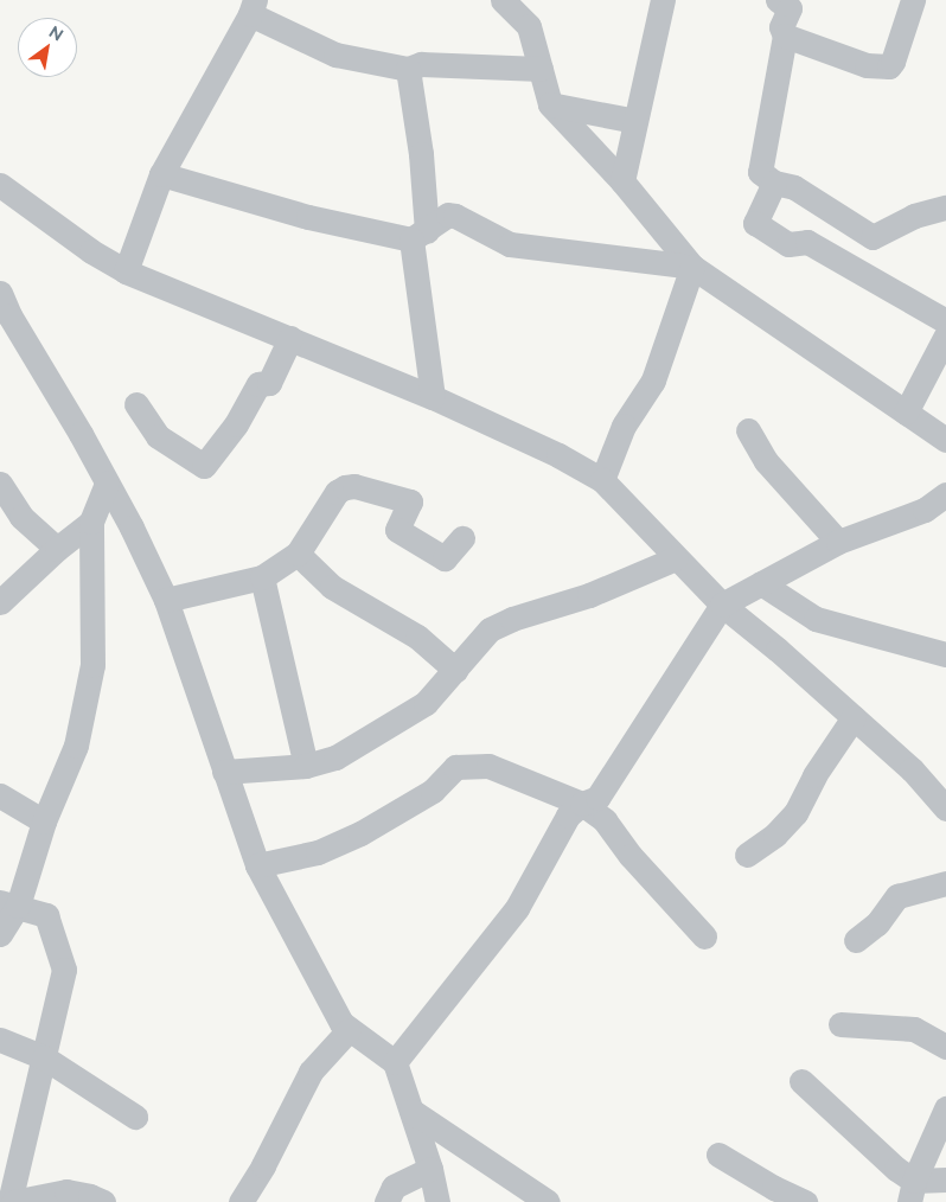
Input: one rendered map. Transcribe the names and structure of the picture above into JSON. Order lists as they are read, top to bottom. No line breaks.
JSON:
{"north":"top right"}
